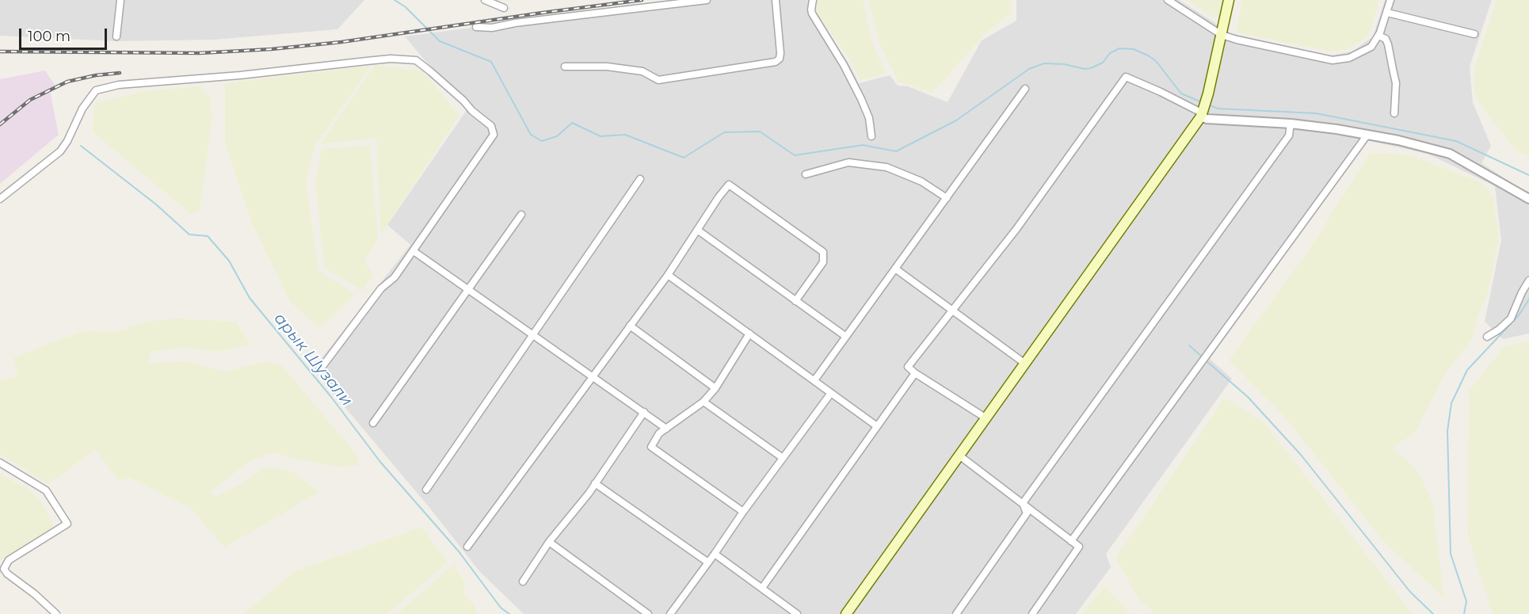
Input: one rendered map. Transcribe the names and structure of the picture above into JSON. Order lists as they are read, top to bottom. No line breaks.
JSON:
{"water":["арык Шузали"],"scale_bar":"100 m"}
